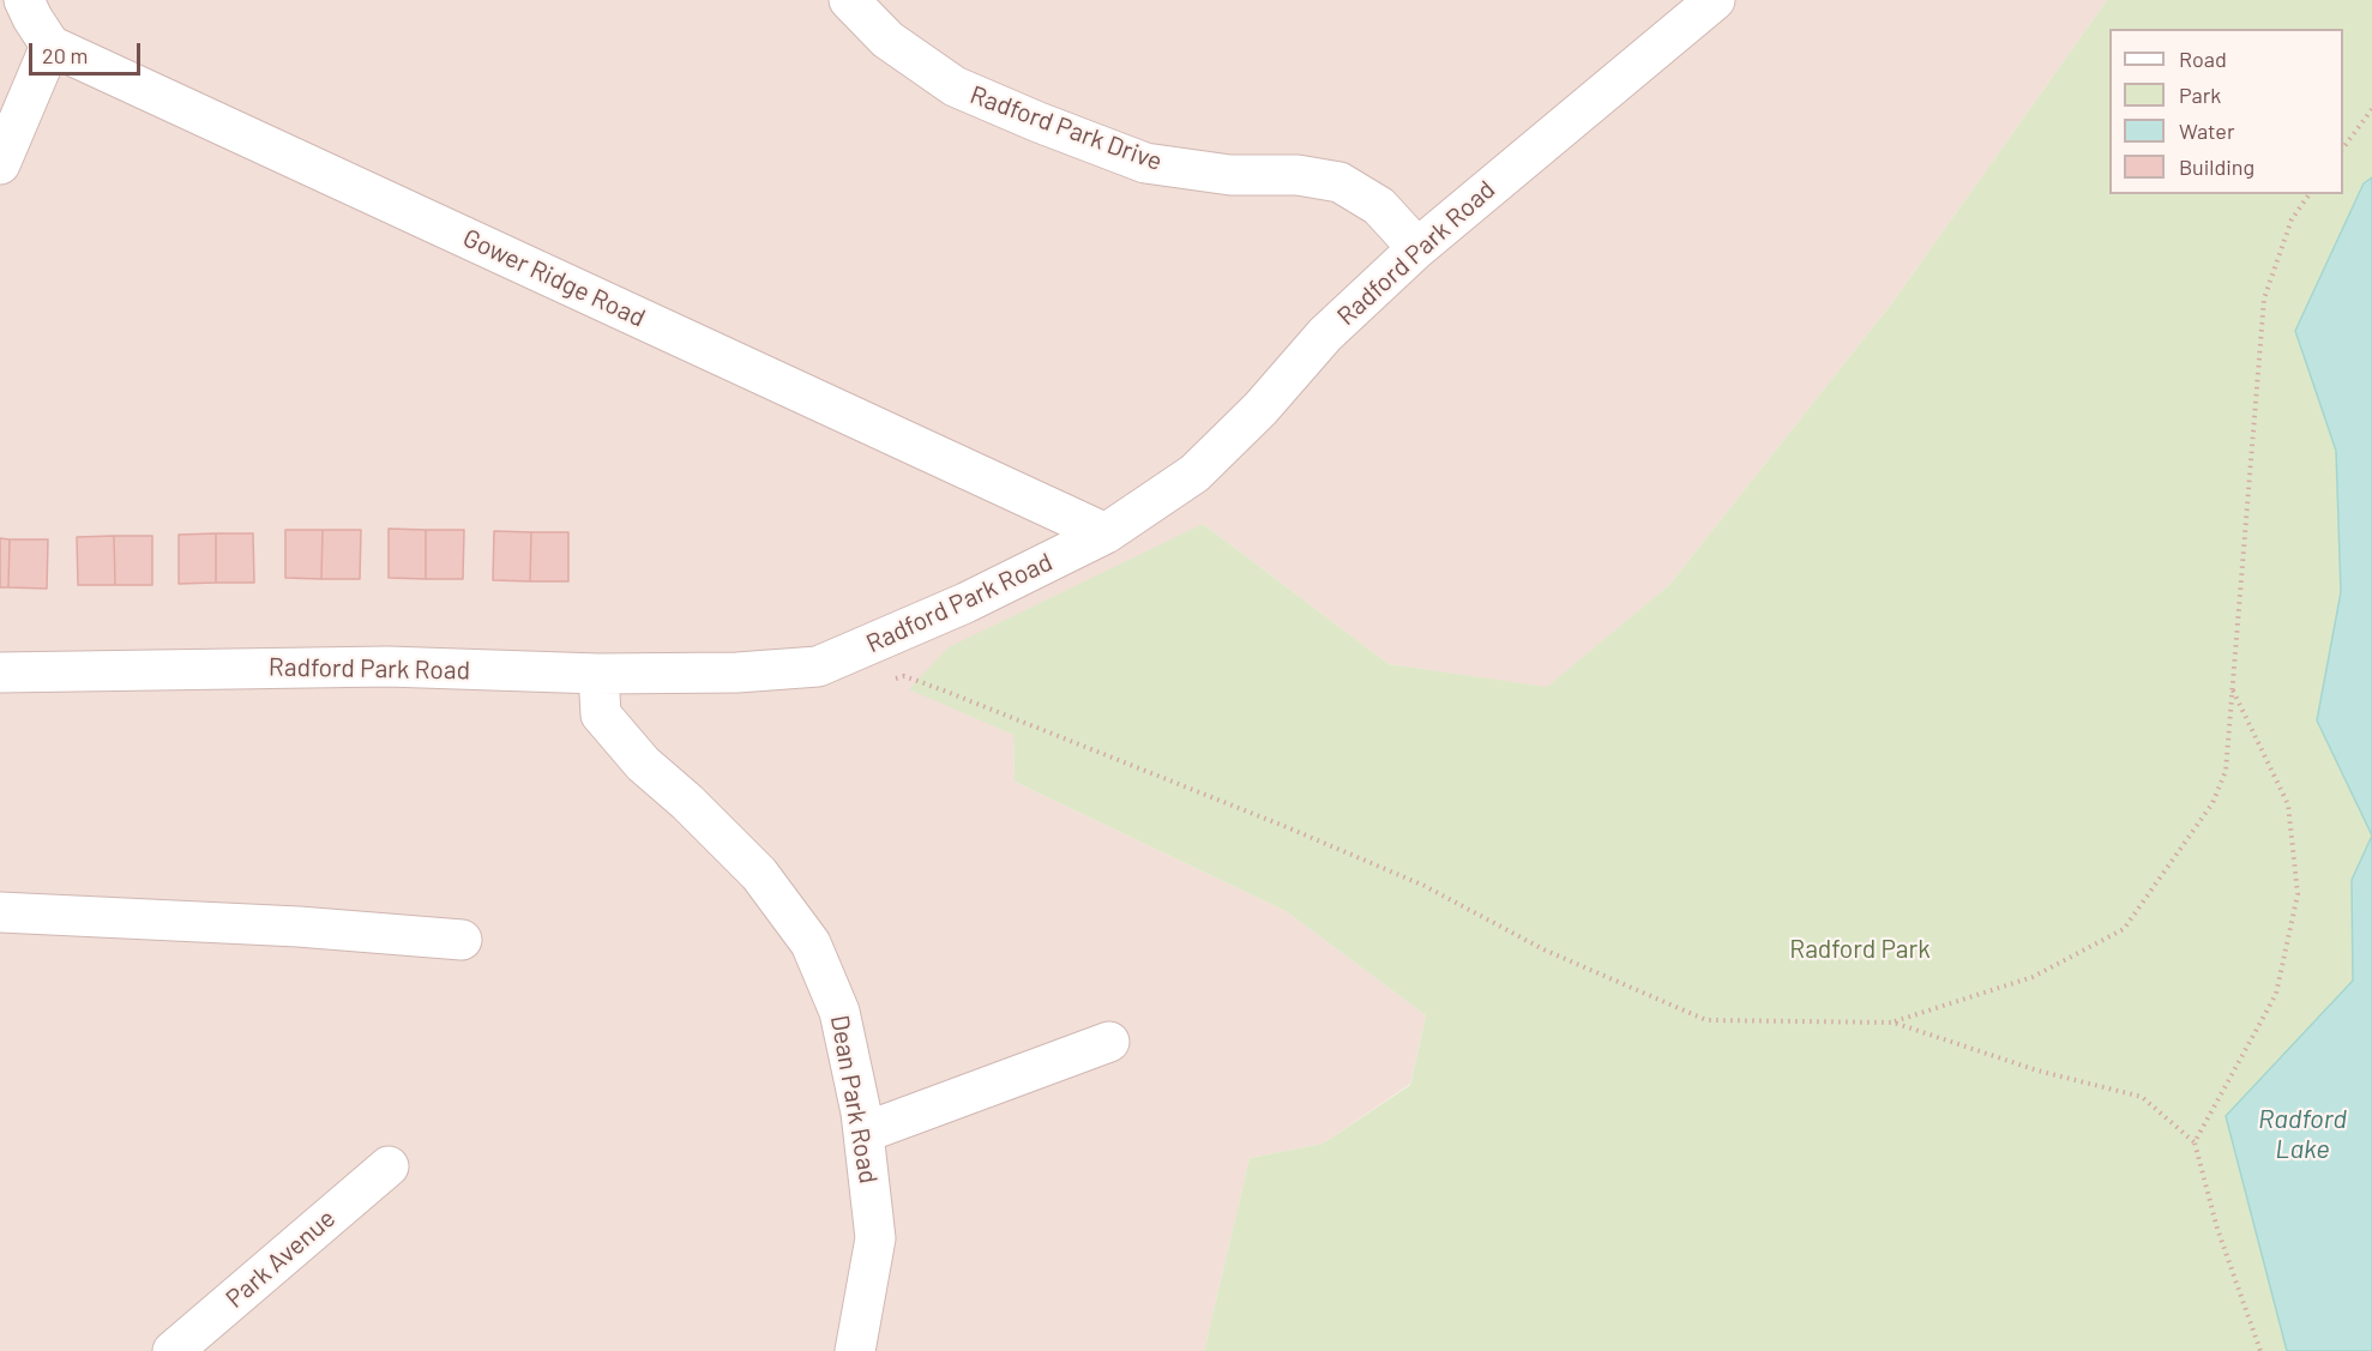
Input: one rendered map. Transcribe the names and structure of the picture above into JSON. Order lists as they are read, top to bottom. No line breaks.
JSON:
{"streets":{"street":["Radford Park Drive","Radford Park Road","Gower Ridge Road","Dean Park Road","Park Avenue"]},"crossings":[["Radford Park Drive","Radford Park Road"],["Radford Park Road","Gower Ridge Road"],["Radford Park Road","Dean Park Road"]],"water":["Radford Lake"],"parks":["Radford Park"],"legend":["Road","Park","Water","Building"],"scale_bar":"20 m"}
